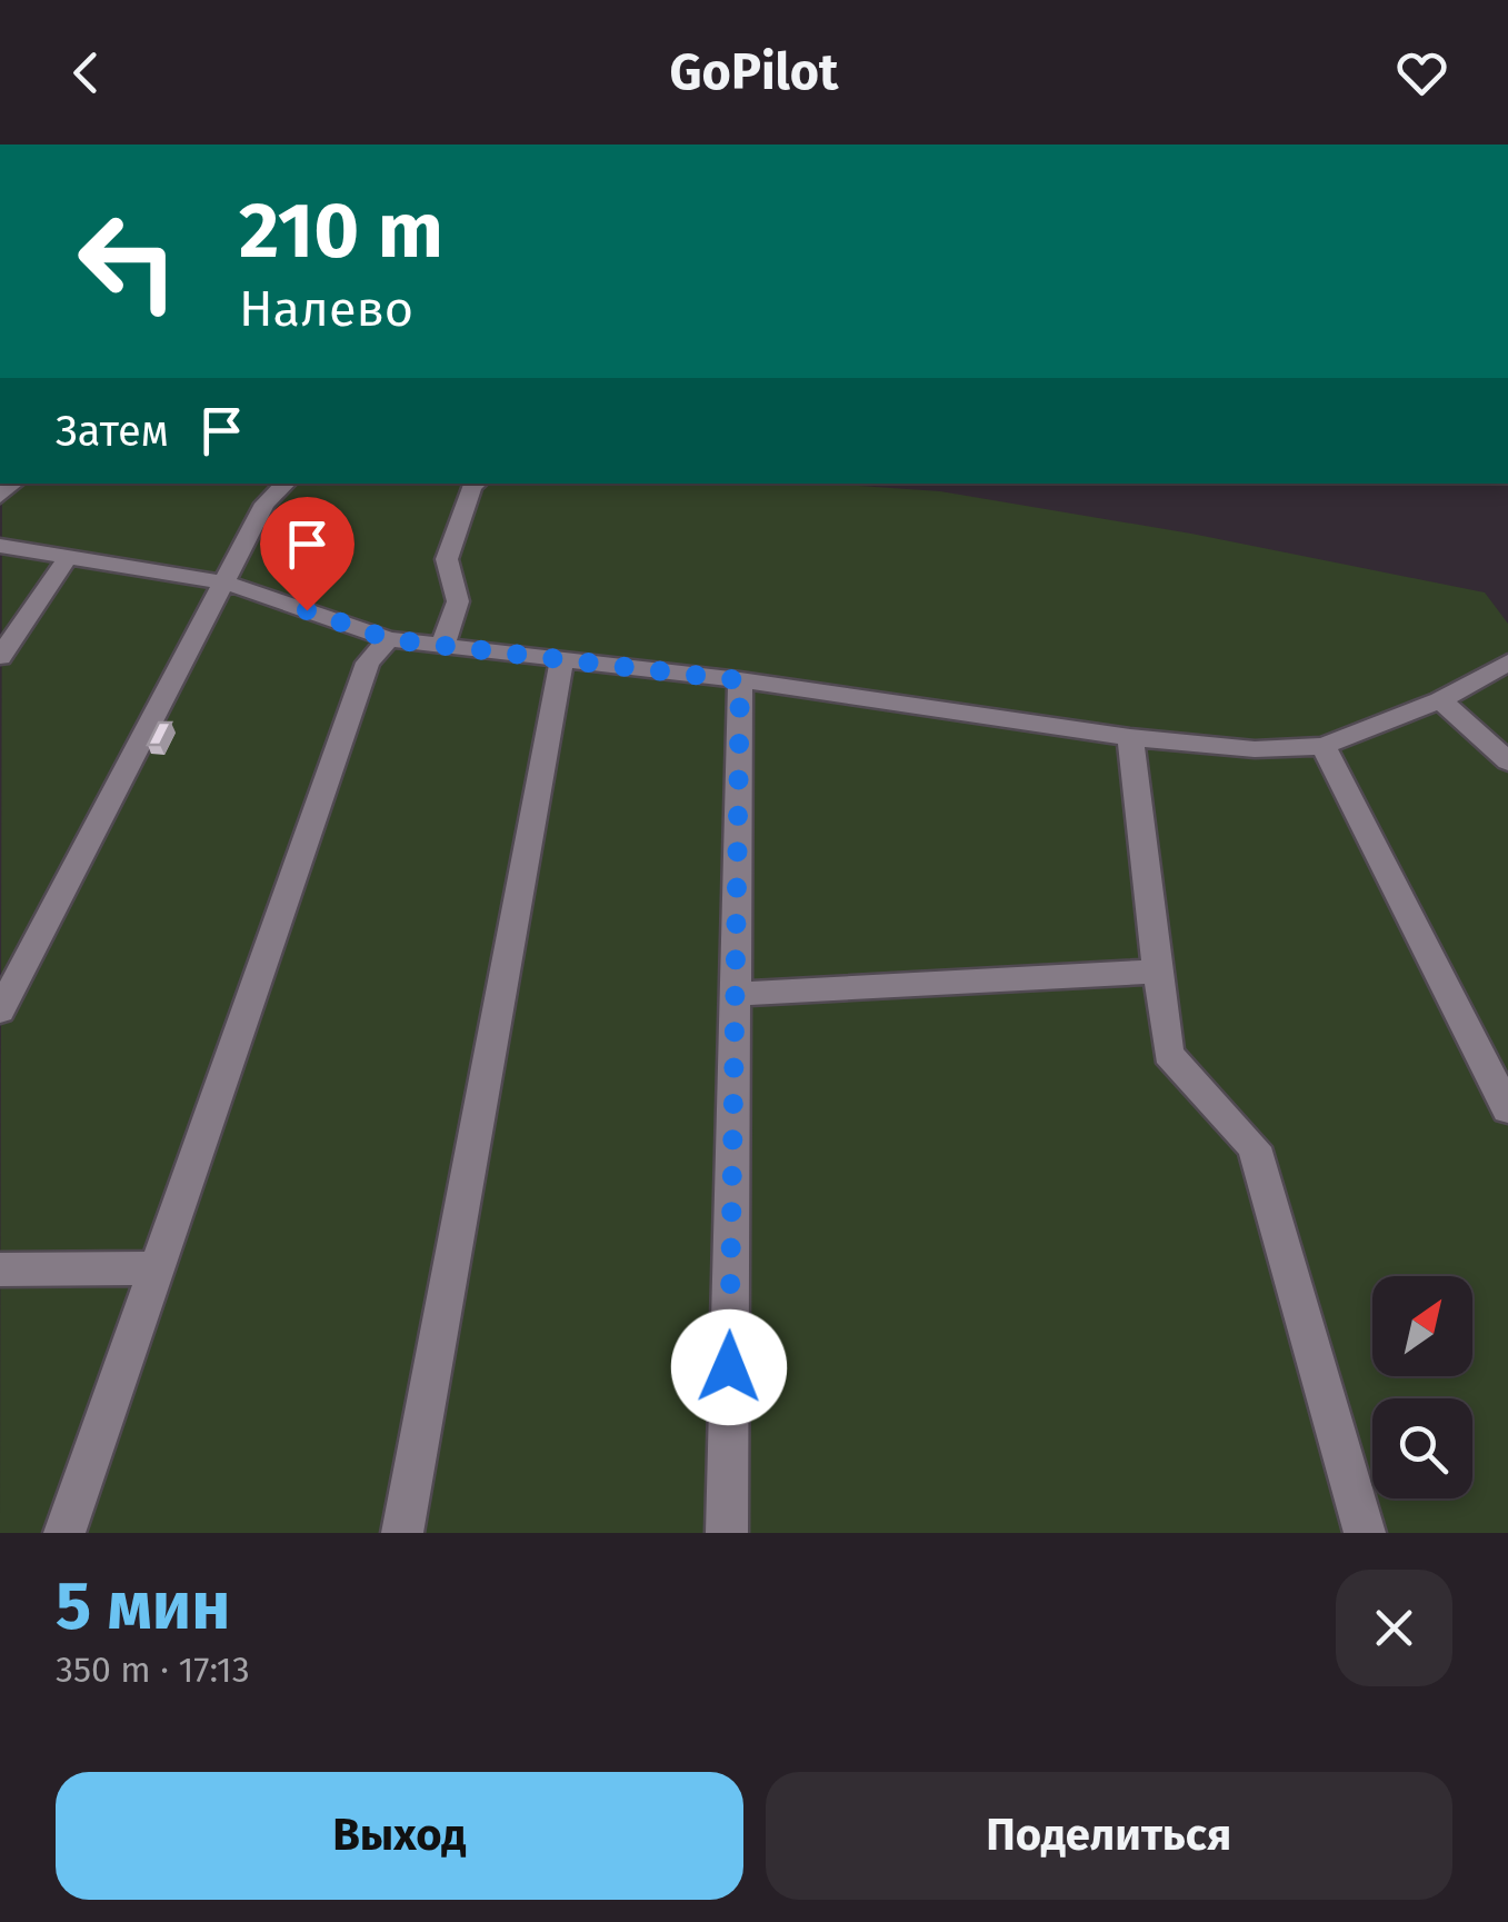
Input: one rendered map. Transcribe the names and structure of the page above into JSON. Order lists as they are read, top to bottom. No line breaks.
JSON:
{"north":"top right","page":{"header":"GoPilot","turn":["210 m","Налево"],"then":"Затем","heading":["5 мин","350 m · 17:13"],"buttons":["Выход","Поделиться"]}}
